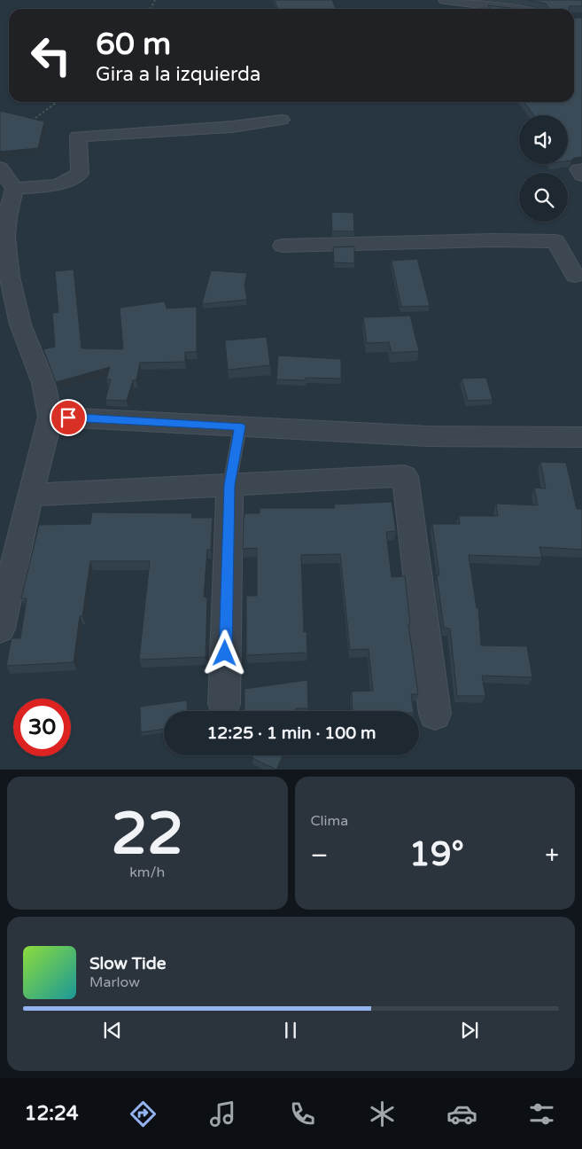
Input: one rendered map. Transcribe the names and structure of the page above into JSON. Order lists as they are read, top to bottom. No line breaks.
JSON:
{"page":{"turn":["60 m","Gira a la izquierda"],"limit":"30","trip":"12:25 · 1 min · 100 m","tile":[["22","km/h"],"Clima"],"heat":["−","19°","+"],"song":["Slow Tide","Marlow"],"tabs":"12:24"}}
